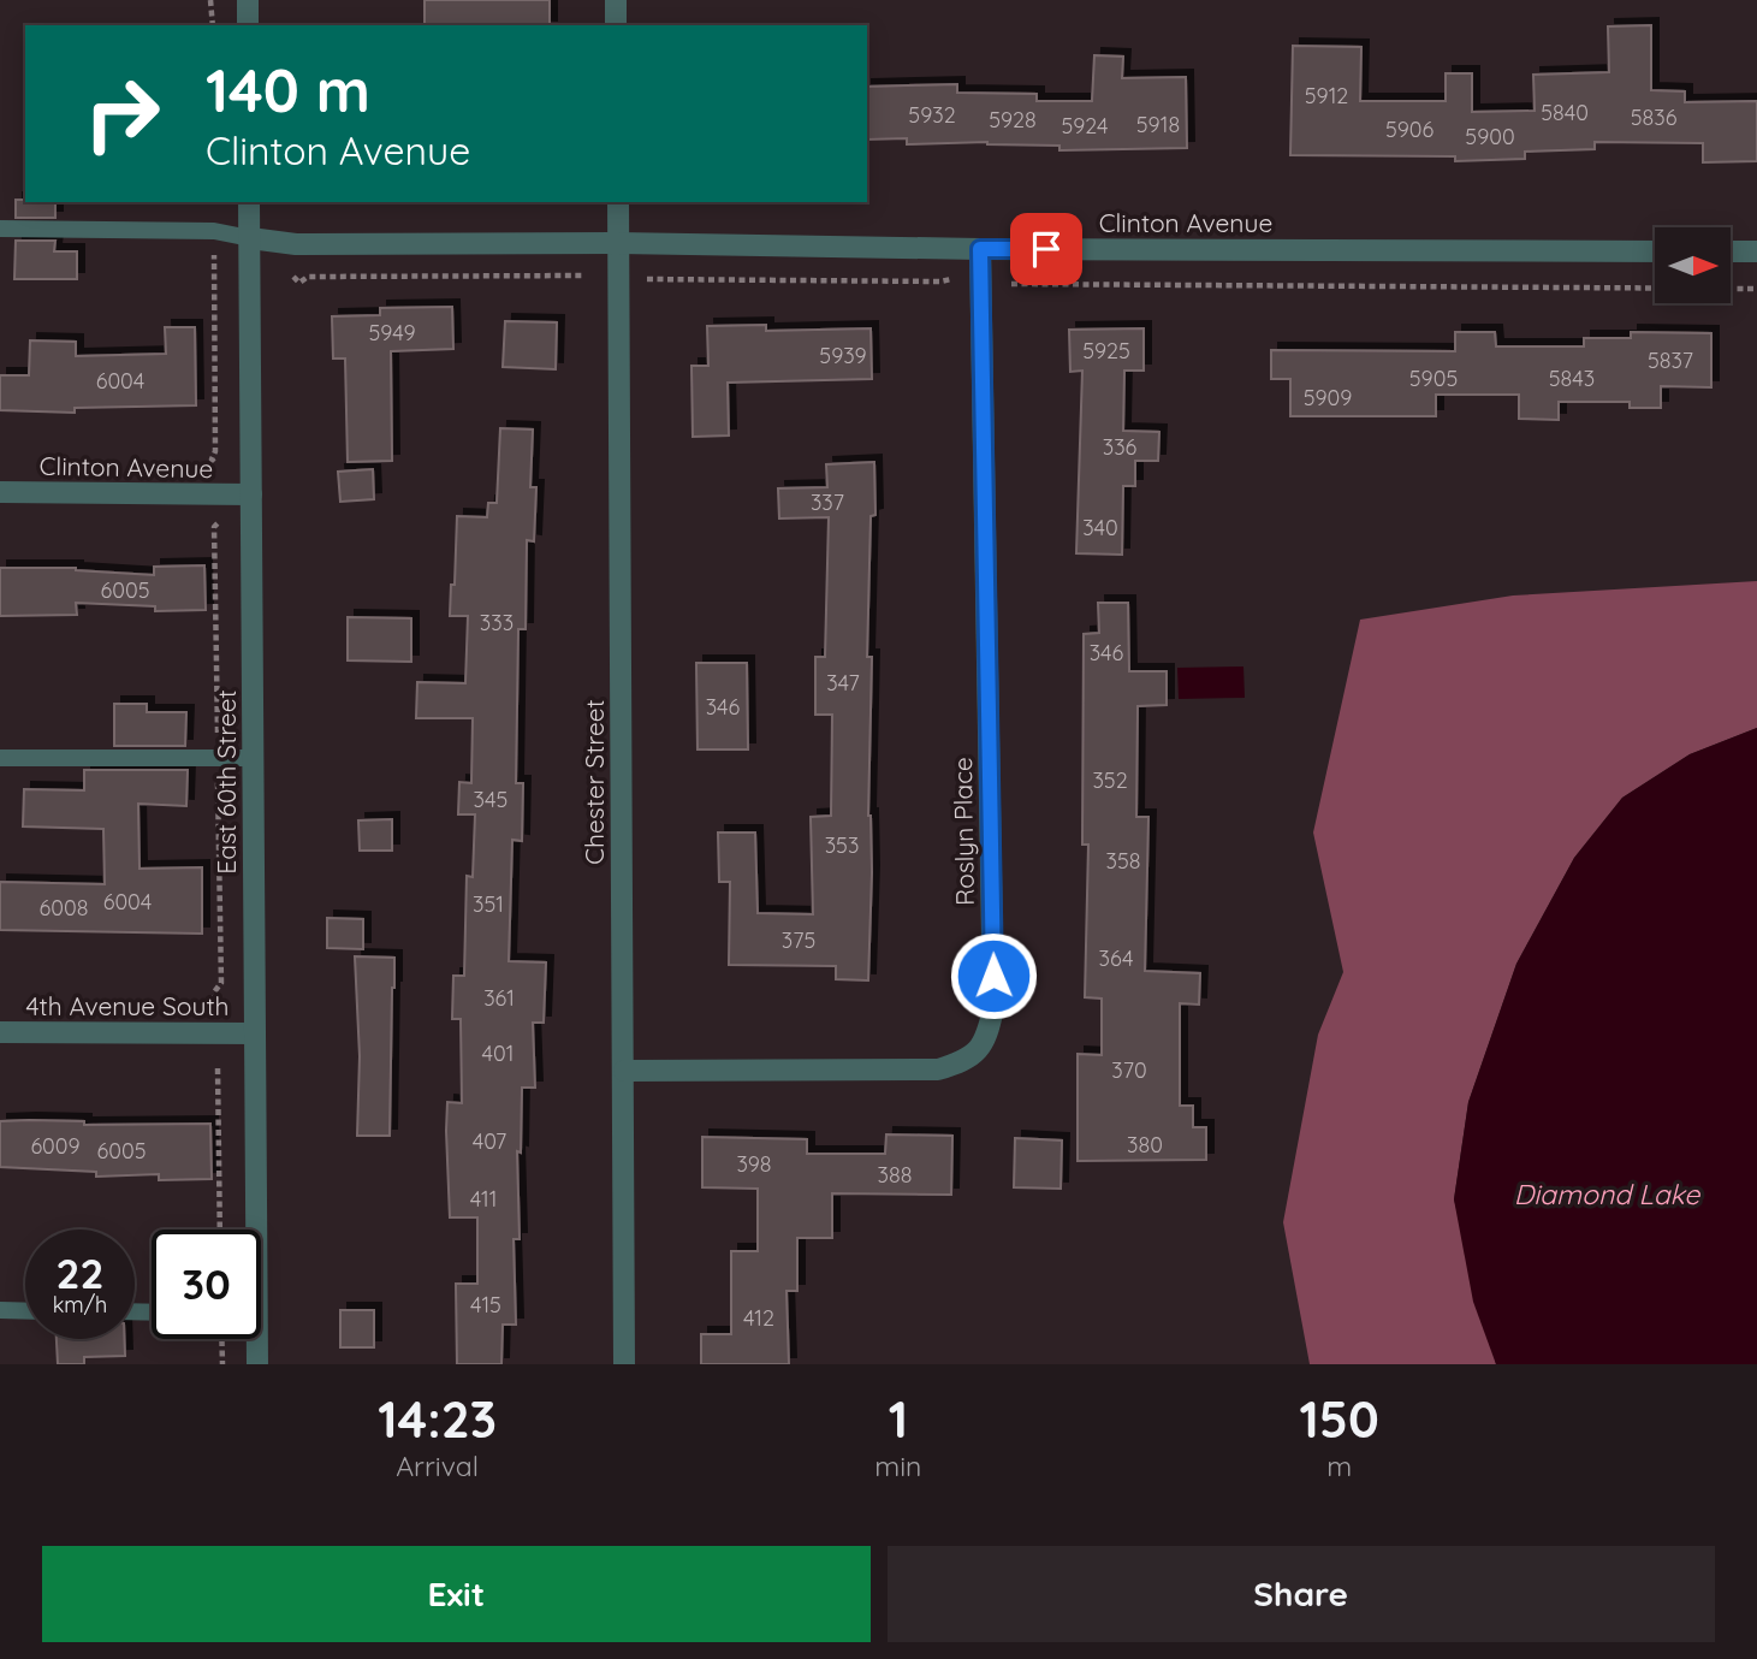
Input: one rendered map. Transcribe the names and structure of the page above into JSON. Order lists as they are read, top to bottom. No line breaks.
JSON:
{"streets":{"street":["Clinton Avenue","East 60th Street","Chester Street","Roslyn Place","4th Avenue South"]},"crossings":[["Clinton Avenue","East 60th Street"],["Clinton Avenue","Chester Street"],["Clinton Avenue","Roslyn Place"],["East 60th Street","4th Avenue South"],["Chester Street","Roslyn Place"]],"water":["Diamond Lake"],"house_numbers":["5912","5840","5932","5836","5928","5918","5924","5906","5900","5949","5925","5939","5837","5905","5843","6004","5909","336","337","340","6005","333","346","347","346","352","345","353","358","6004","351","6008","375","364","361","401","370","407","380","6009","6005","398","388","411","415","412"],"north":"right","page":{"turn":["140 m","Clinton Avenue"],"speed":"22 km/h","limit":"30","eta":["14:23","Arrival","1","min","150","m"],"buttons":["Exit","Share"]}}
